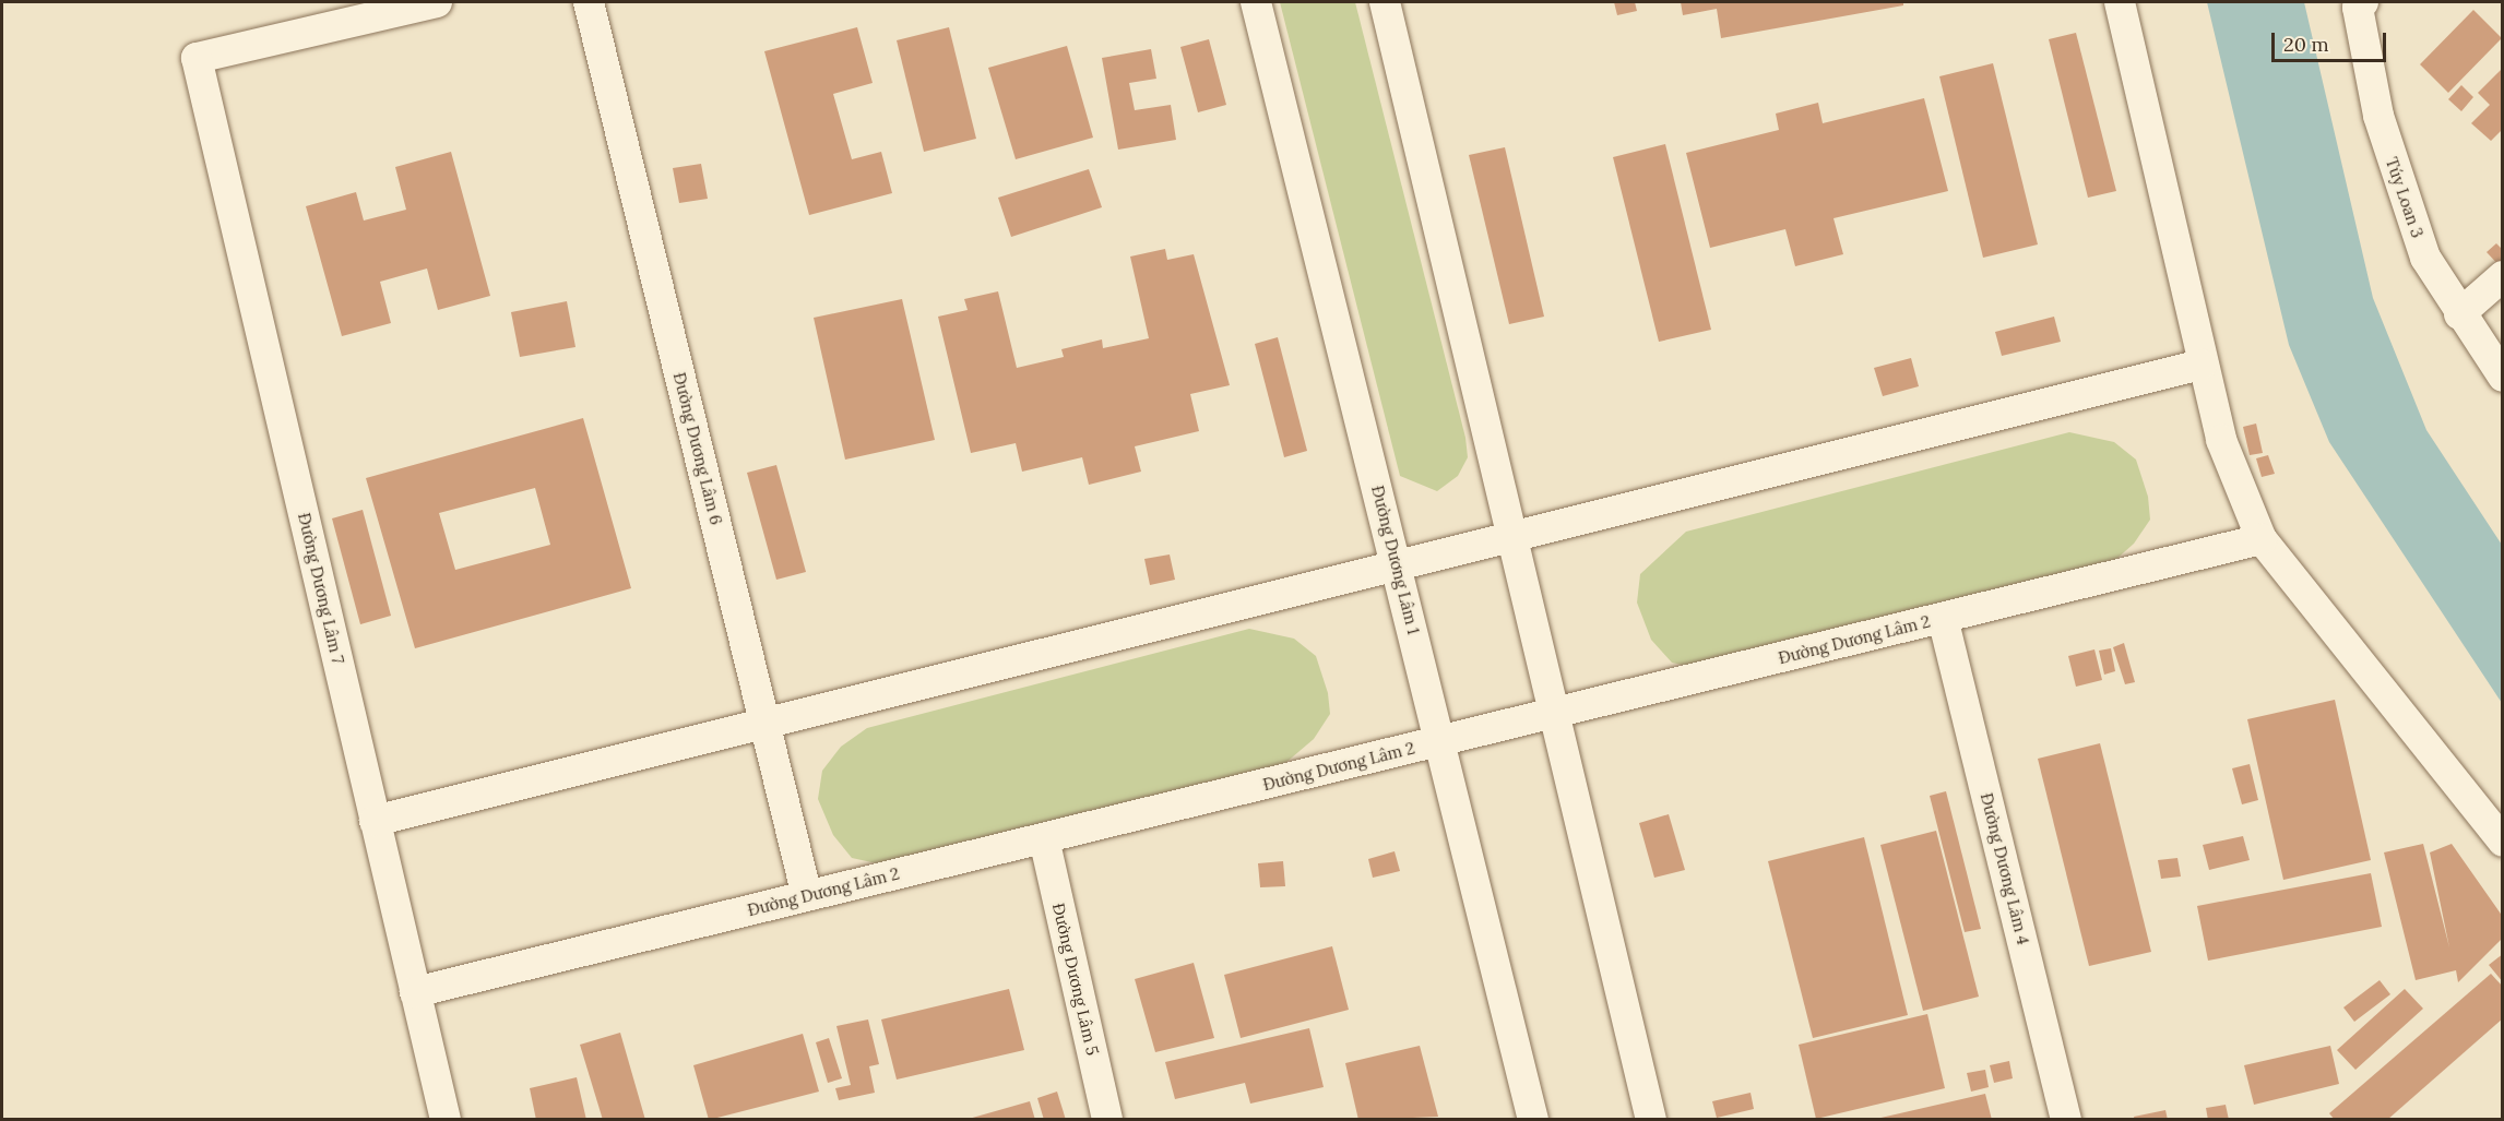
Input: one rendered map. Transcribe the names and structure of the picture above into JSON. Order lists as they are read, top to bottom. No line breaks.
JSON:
{"streets":{"street":["Túy Loan 3","Đường Dương Lâm 6","Đường Dương Lâm 1","Đường Dương Lâm 7","Đường Dương Lâm 2","Đường Dương Lâm 4","Đường Dương Lâm 5"]},"crossings":[["Đường Dương Lâm 6","Đường Dương Lâm 2"],["Đường Dương Lâm 1","Đường Dương Lâm 2"],["Đường Dương Lâm 7","Đường Dương Lâm 2"],["Đường Dương Lâm 2","Đường Dương Lâm 4"],["Đường Dương Lâm 2","Đường Dương Lâm 5"]],"scale_bar":"20 m"}
